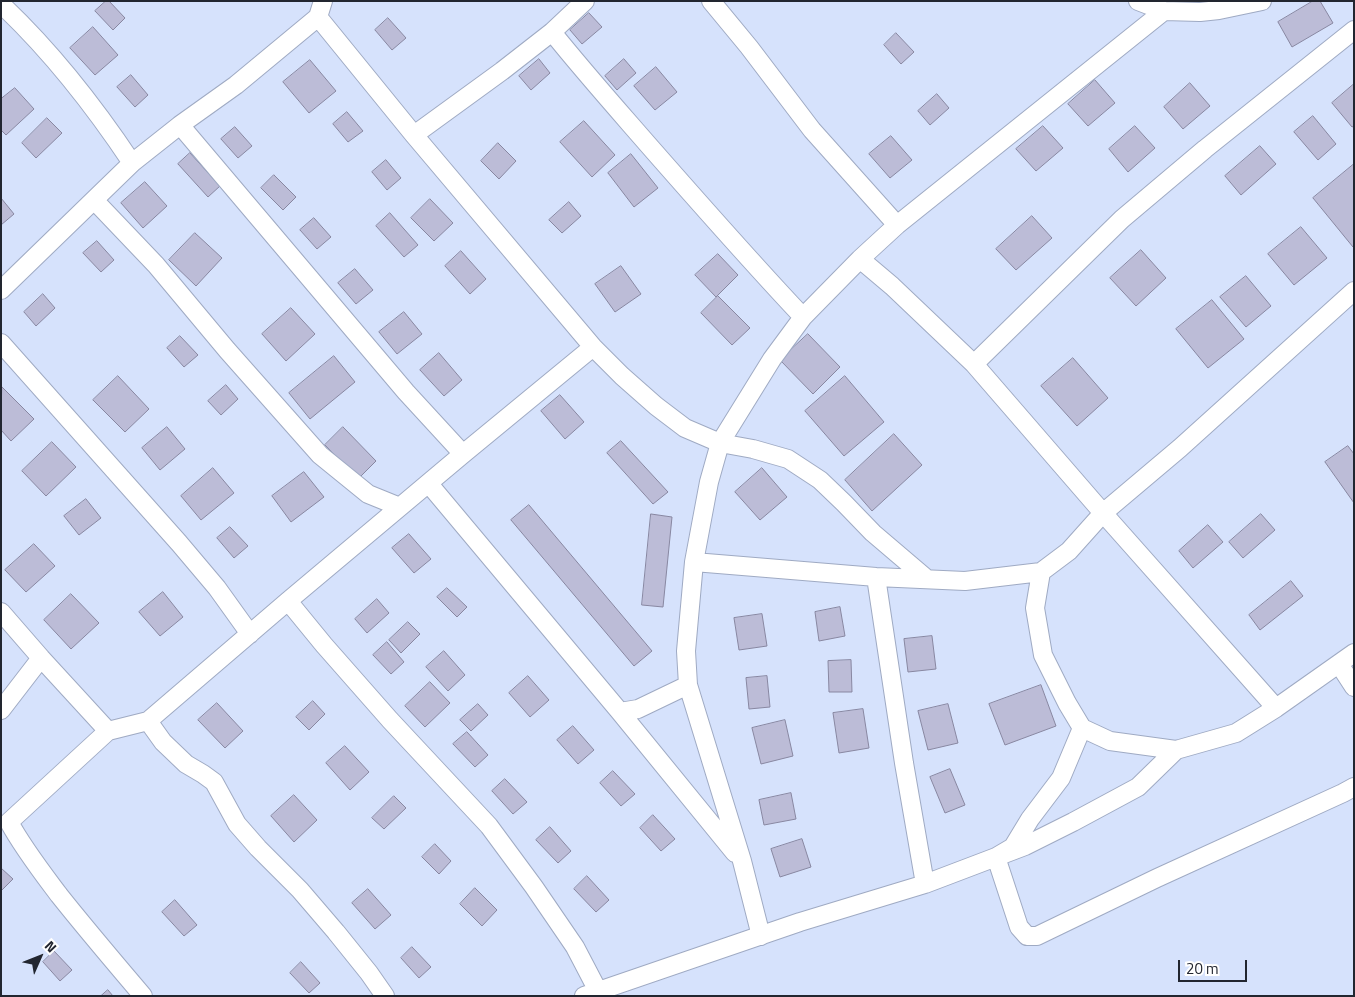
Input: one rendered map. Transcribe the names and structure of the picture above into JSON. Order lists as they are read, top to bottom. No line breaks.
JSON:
{"scale_bar":"20 m","north":"top right"}
